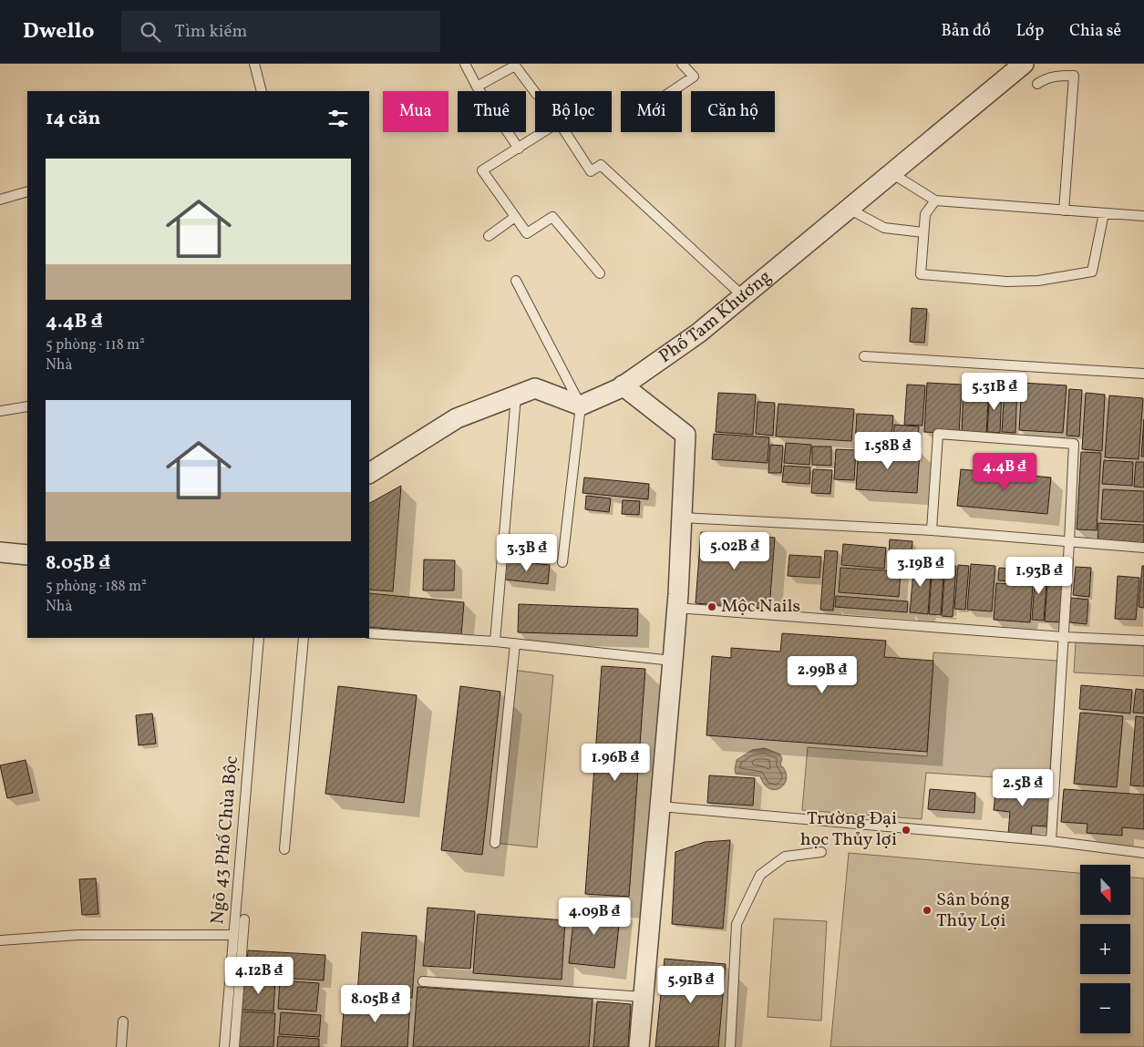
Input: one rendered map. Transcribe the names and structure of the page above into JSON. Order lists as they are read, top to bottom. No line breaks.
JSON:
{"streets":{"street":["Phố Tam Khương"],"lane":["Ngõ 43 Phố Chùa Bộc"]},"places":["Mộc Nails","Trường Đại học Thủy lợi","Sân bóng Thủy Lợi"],"north":"bottom","page":{"header":"Dwello","search":"Tìm kiếm","nav":["Bản đồ","Lớp","Chia sẻ"],"chip":["Mua","Thuê","Bộ lọc","Mới","Căn hộ"],"heading":"14 căn","list":[{"name":"4.4B ₫","note":"5 phòng · 118 m² · Nhà"},{"name":"8.05B ₫","note":"5 phòng · 188 m² · Nhà"}],"price":["5.31B ₫","1.58B ₫","4.4B ₫","5.02B ₫","3.3B ₫","3.19B ₫","1.93B ₫","2.99B ₫","1.96B ₫","2.5B ₫","4.09B ₫","4.12B ₫","5.91B ₫","8.05B ₫"],"map_buttons":["+","−"]}}
